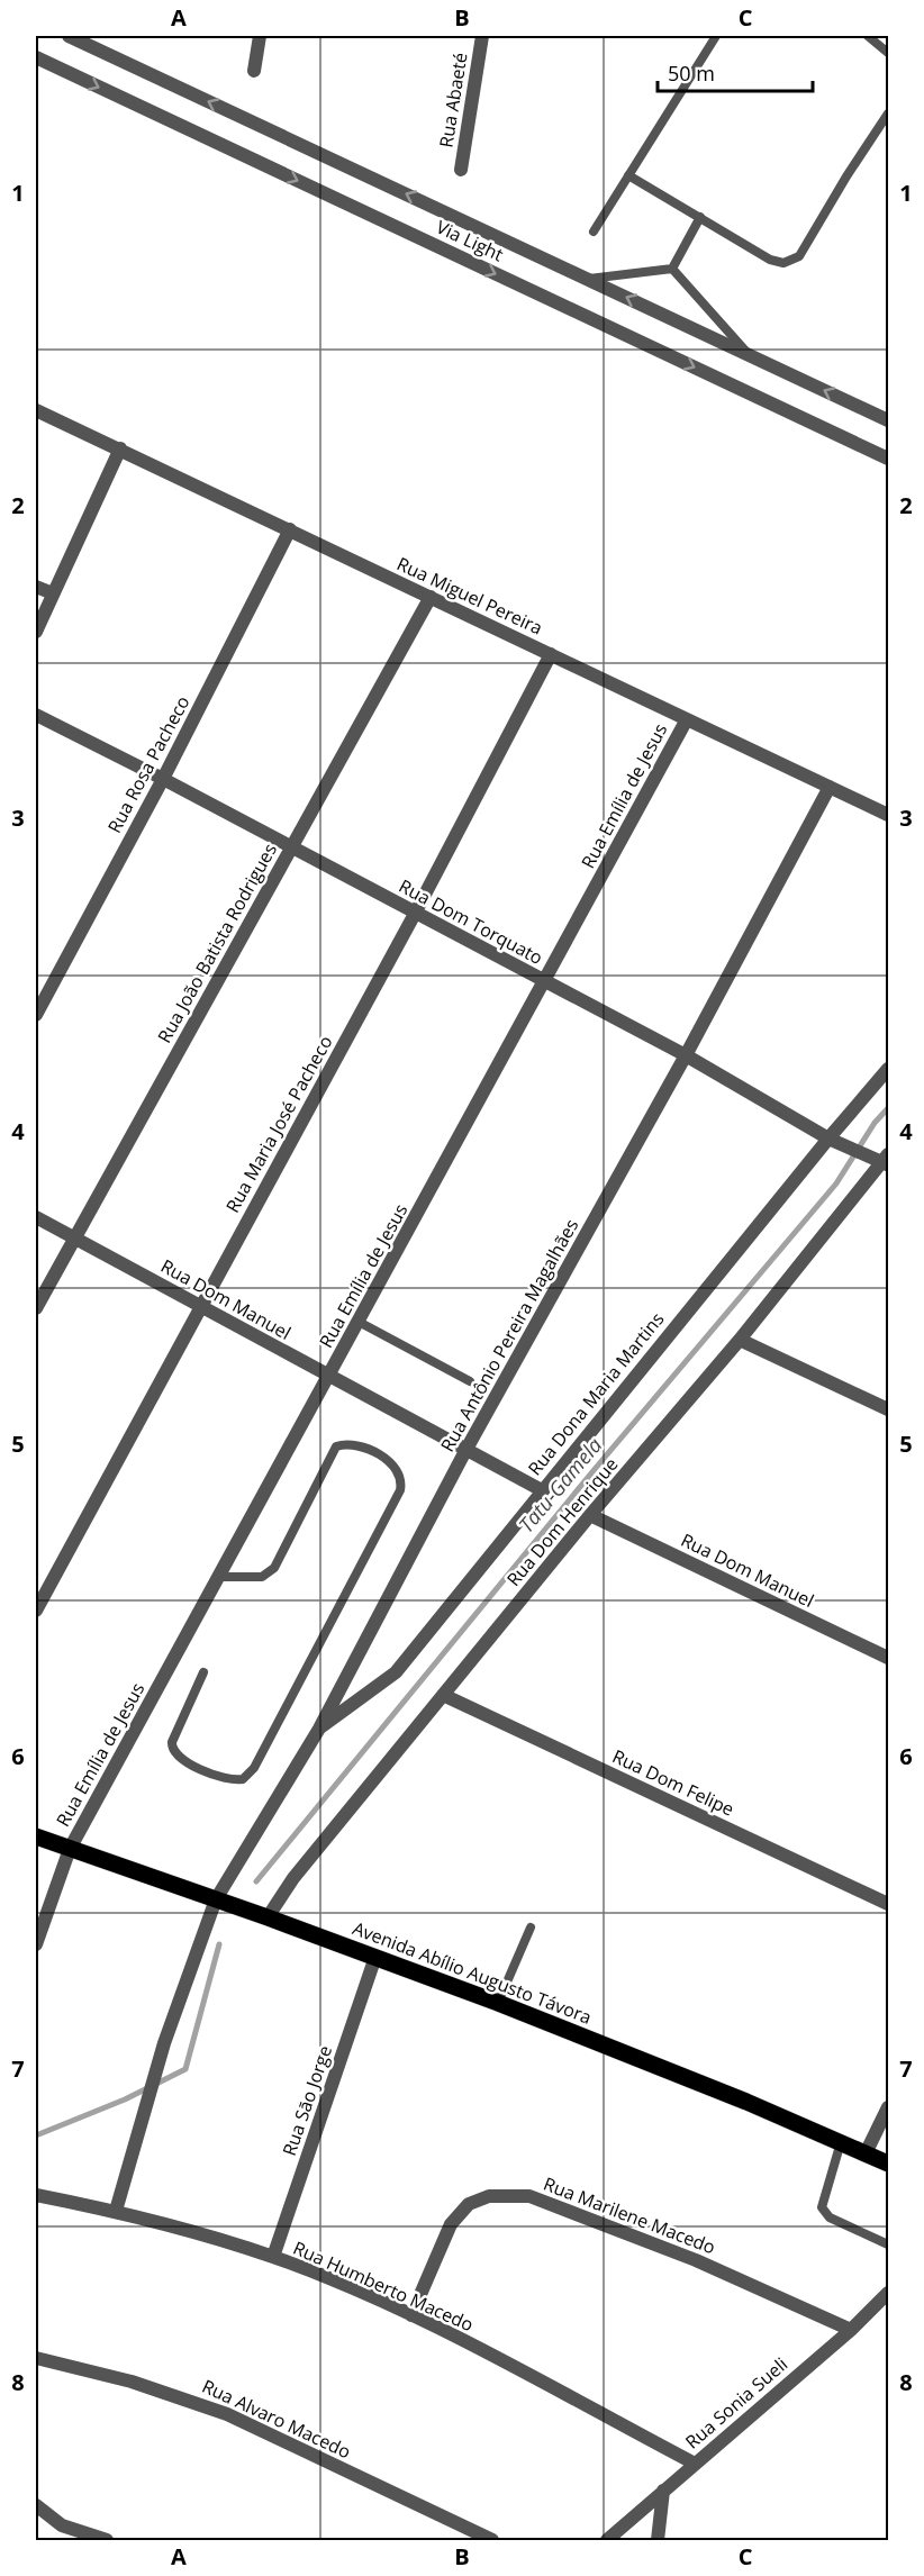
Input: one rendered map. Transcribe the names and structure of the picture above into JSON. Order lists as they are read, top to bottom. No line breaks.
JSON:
{"streets":{"main road":["Avenida Abílio Augusto Távora"],"street":["Rua Abaeté","Via Light","Rua Miguel Pereira","Rua Rosa Pacheco","Rua Emília de Jesus","Rua Dom Torquato","Rua João Batista Rodrigues","Rua Maria José Pacheco","Rua Dom Manuel","Rua Antônio Pereira Magalhães","Rua Dona Maria Martins","Rua Dom Henrique","Rua Dom Felipe","Rua Sāo Jorge","Rua Marilene Macedo","Rua Humberto Macedo","Rua Sonia Sueli","Rua Alvaro Macedo"]},"crossings":[["Rua Miguel Pereira","Rua Rosa Pacheco"],["Rua Miguel Pereira","Rua Emília de Jesus"],["Rua Miguel Pereira","Rua João Batista Rodrigues"],["Rua Miguel Pereira","Rua Maria José Pacheco"],["Rua Miguel Pereira","Rua Antônio Pereira Magalhães"],["Rua Rosa Pacheco","Rua Dom Torquato"],["Rua Emília de Jesus","Rua Dom Torquato"],["Rua Emília de Jesus","Rua Dom Manuel"],["Rua Emília de Jesus","Avenida Abílio Augusto Távora"],["Rua Dom Torquato","Rua João Batista Rodrigues"],["Rua Dom Torquato","Rua Maria José Pacheco"],["Rua Dom Torquato","Rua Antônio Pereira Magalhães"],["Rua Dom Torquato","Rua Dona Maria Martins"],["Rua Dom Torquato","Rua Dom Henrique"],["Rua João Batista Rodrigues","Rua Dom Manuel"],["Rua Maria José Pacheco","Rua Dom Manuel"],["Rua Dom Manuel","Rua Antônio Pereira Magalhães"],["Rua Dom Manuel","Rua Dona Maria Martins"],["Rua Dom Manuel","Rua Dom Henrique"],["Rua Antônio Pereira Magalhães","Rua Dona Maria Martins"],["Rua Antônio Pereira Magalhães","Avenida Abílio Augusto Távora"],["Rua Antônio Pereira Magalhães","Rua Humberto Macedo"],["Rua Dom Henrique","Rua Dom Felipe"],["Rua Dom Henrique","Avenida Abílio Augusto Távora"],["Avenida Abílio Augusto Távora","Rua Sāo Jorge"],["Rua Sāo Jorge","Rua Humberto Macedo"],["Rua Marilene Macedo","Rua Humberto Macedo"],["Rua Marilene Macedo","Rua Sonia Sueli"],["Rua Humberto Macedo","Rua Sonia Sueli"]],"water":["Tatu-Gamela"],"scale_bar":"50 m","grid":{"columns":["A","B","C"],"rows":["1","2","3","4","5","6","7","8"]}}
